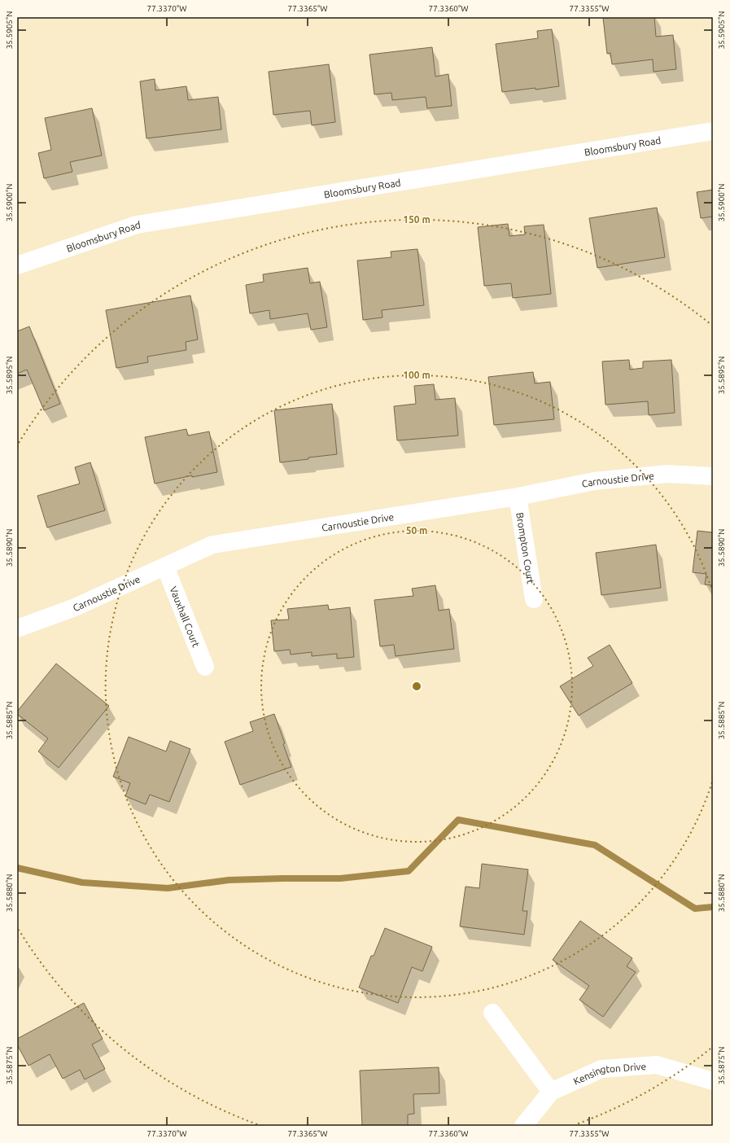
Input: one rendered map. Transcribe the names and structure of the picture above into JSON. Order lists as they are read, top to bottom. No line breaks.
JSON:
{"streets":{"street":["Bloomsbury Road","Carnoustie Drive","Brompton Court","Vauxhall Court","Kensington Drive"]},"crossings":[["Carnoustie Drive","Brompton Court"],["Carnoustie Drive","Vauxhall Court"]],"coordinates":["77.3370°W","77.3365°W","77.3360°W","77.3355°W","35.5905°N","35.5900°N","35.5895°N","35.5890°N","35.5885°N","35.5880°N","35.5875°N"],"rings":["150 m","100 m","50 m"]}
